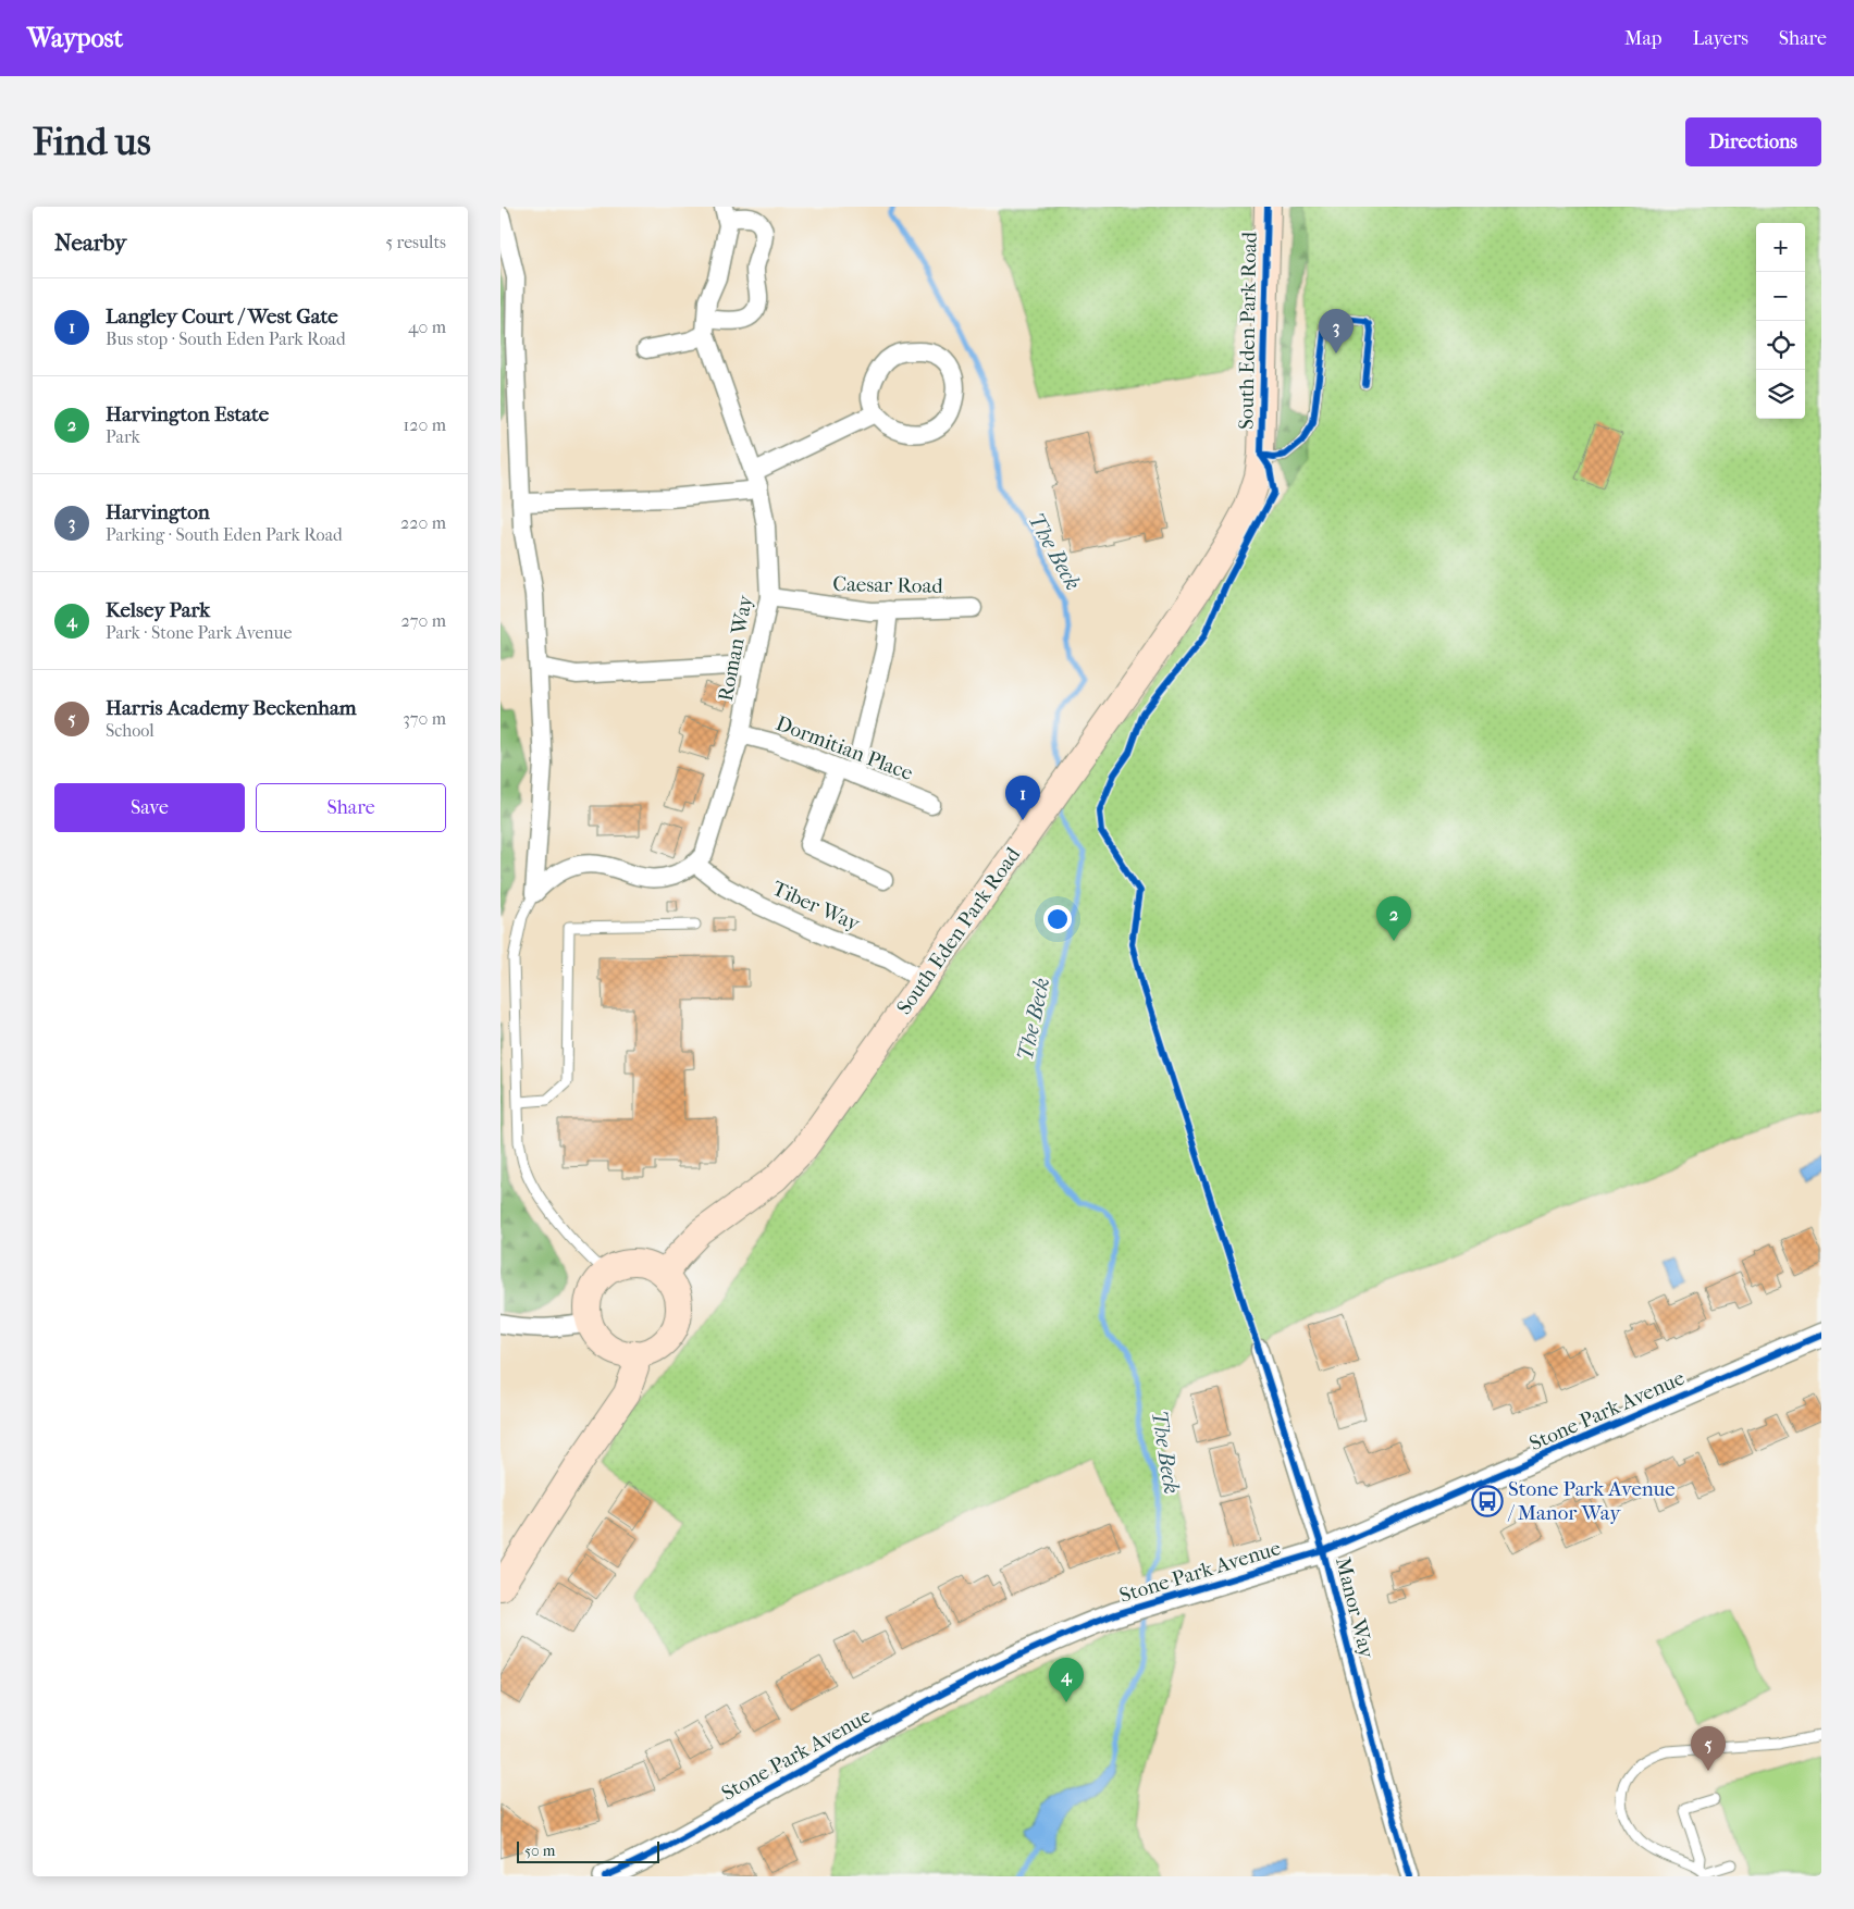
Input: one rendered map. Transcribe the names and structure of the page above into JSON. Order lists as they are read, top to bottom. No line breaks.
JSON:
{"streets":{"main road":["South Eden Park Road"],"street":["Caesar Road","Roman Way","Dormitian Place","Tiber Way","Stone Park Avenue","Manor Way"]},"crossings":[["South Eden Park Road","Tiber Way"],["Caesar Road","Roman Way"],["Roman Way","Dormitian Place"],["Roman Way","Tiber Way"],["Stone Park Avenue","Manor Way"]],"water":["The Beck"],"places":{"bus stop":["Stone Park Avenue / Manor Way"]},"scale_bar":"50 m","page":{"header":"Waypost","nav":["Map","Layers","Share"],"buttons":["Directions",["Save","Share"]],"title":"Find us","heading":["Nearby","5 results"],"map_buttons":["+","−"],"list":[{"mark":"1","name":"Langley Court / West Gate","note":"Bus stop · South Eden Park Road","value":"40 m"},{"mark":"2","name":"Harvington Estate","note":"Park","value":"120 m"},{"mark":"3","name":"Harvington","note":"Parking · South Eden Park Road","value":"220 m"},{"mark":"4","name":"Kelsey Park","note":"Park · Stone Park Avenue","value":"270 m"},{"mark":"5","name":"Harris Academy Beckenham","note":"School","value":"370 m"}],"pins":["3","1","2","4","5"],"scale":"50 m"}}
